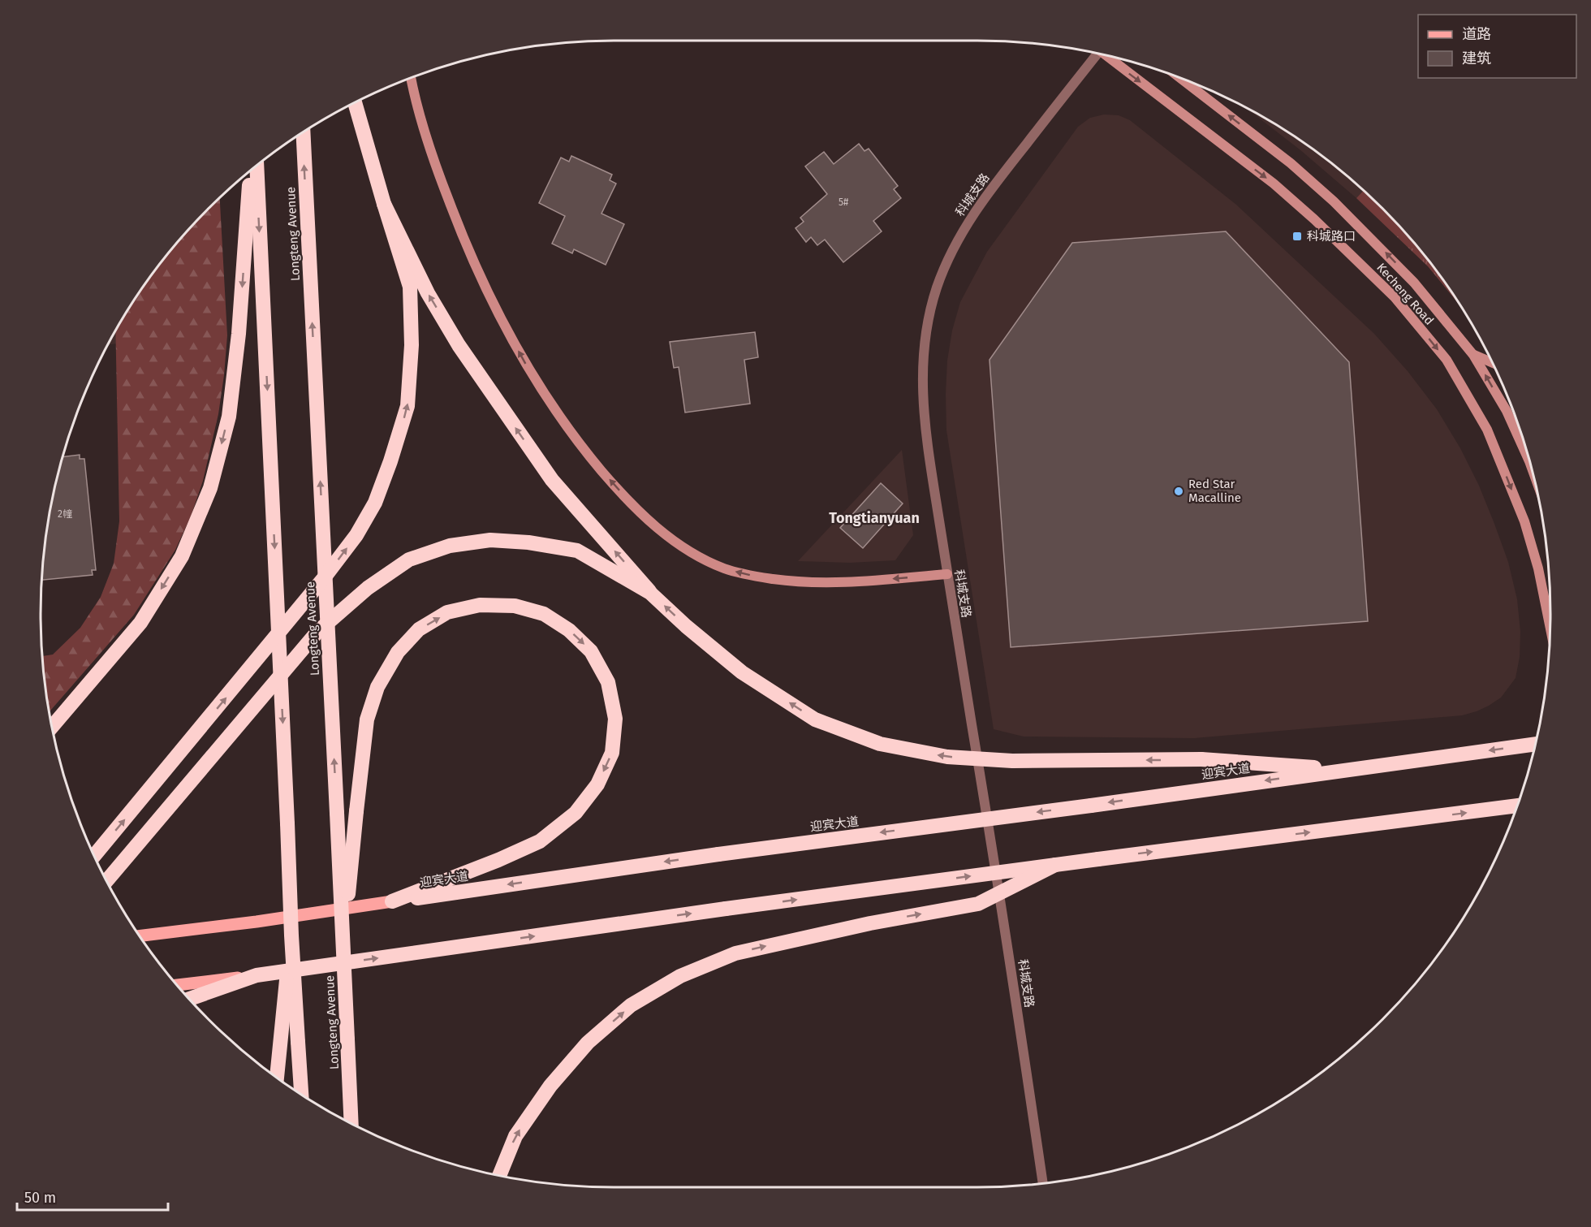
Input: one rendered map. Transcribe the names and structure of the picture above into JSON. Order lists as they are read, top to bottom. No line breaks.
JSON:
{"streets":{"highway":["Longteng Avenue","迎宾大道"],"main road":["Kecheng Road"],"street":["科城支路"]},"districts":["Tongtianyuan"],"places":{"transit":["科城路口"],"other":["Red Star Macalline"]},"house_numbers":["5#","2幢"],"legend":["道路","建筑"],"scale_bar":"50 m"}
